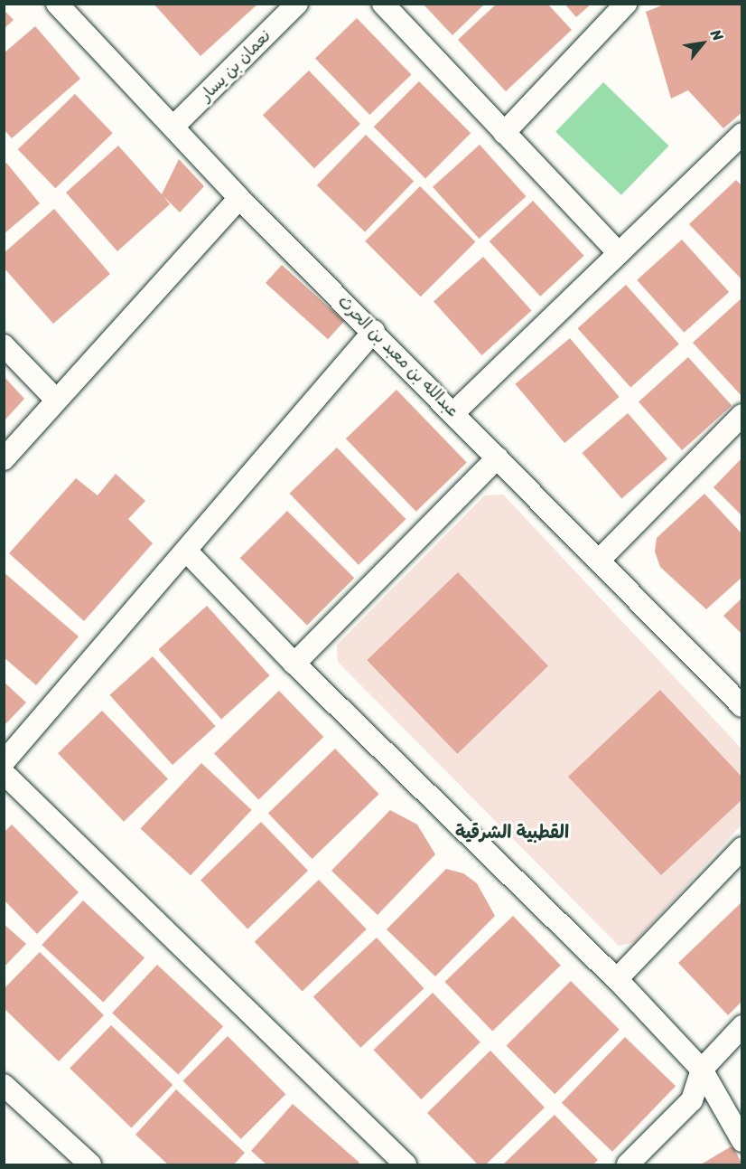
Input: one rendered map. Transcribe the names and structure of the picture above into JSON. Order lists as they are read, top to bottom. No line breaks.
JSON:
{"streets":{"street":["نعمان بن يسار","عبدالله بن معبد بن الحرث"]},"crossings":[["نعمان بن يسار","عبدالله بن معبد بن الحرث"]],"districts":["القطبية الشرقية"],"north":"top right"}
